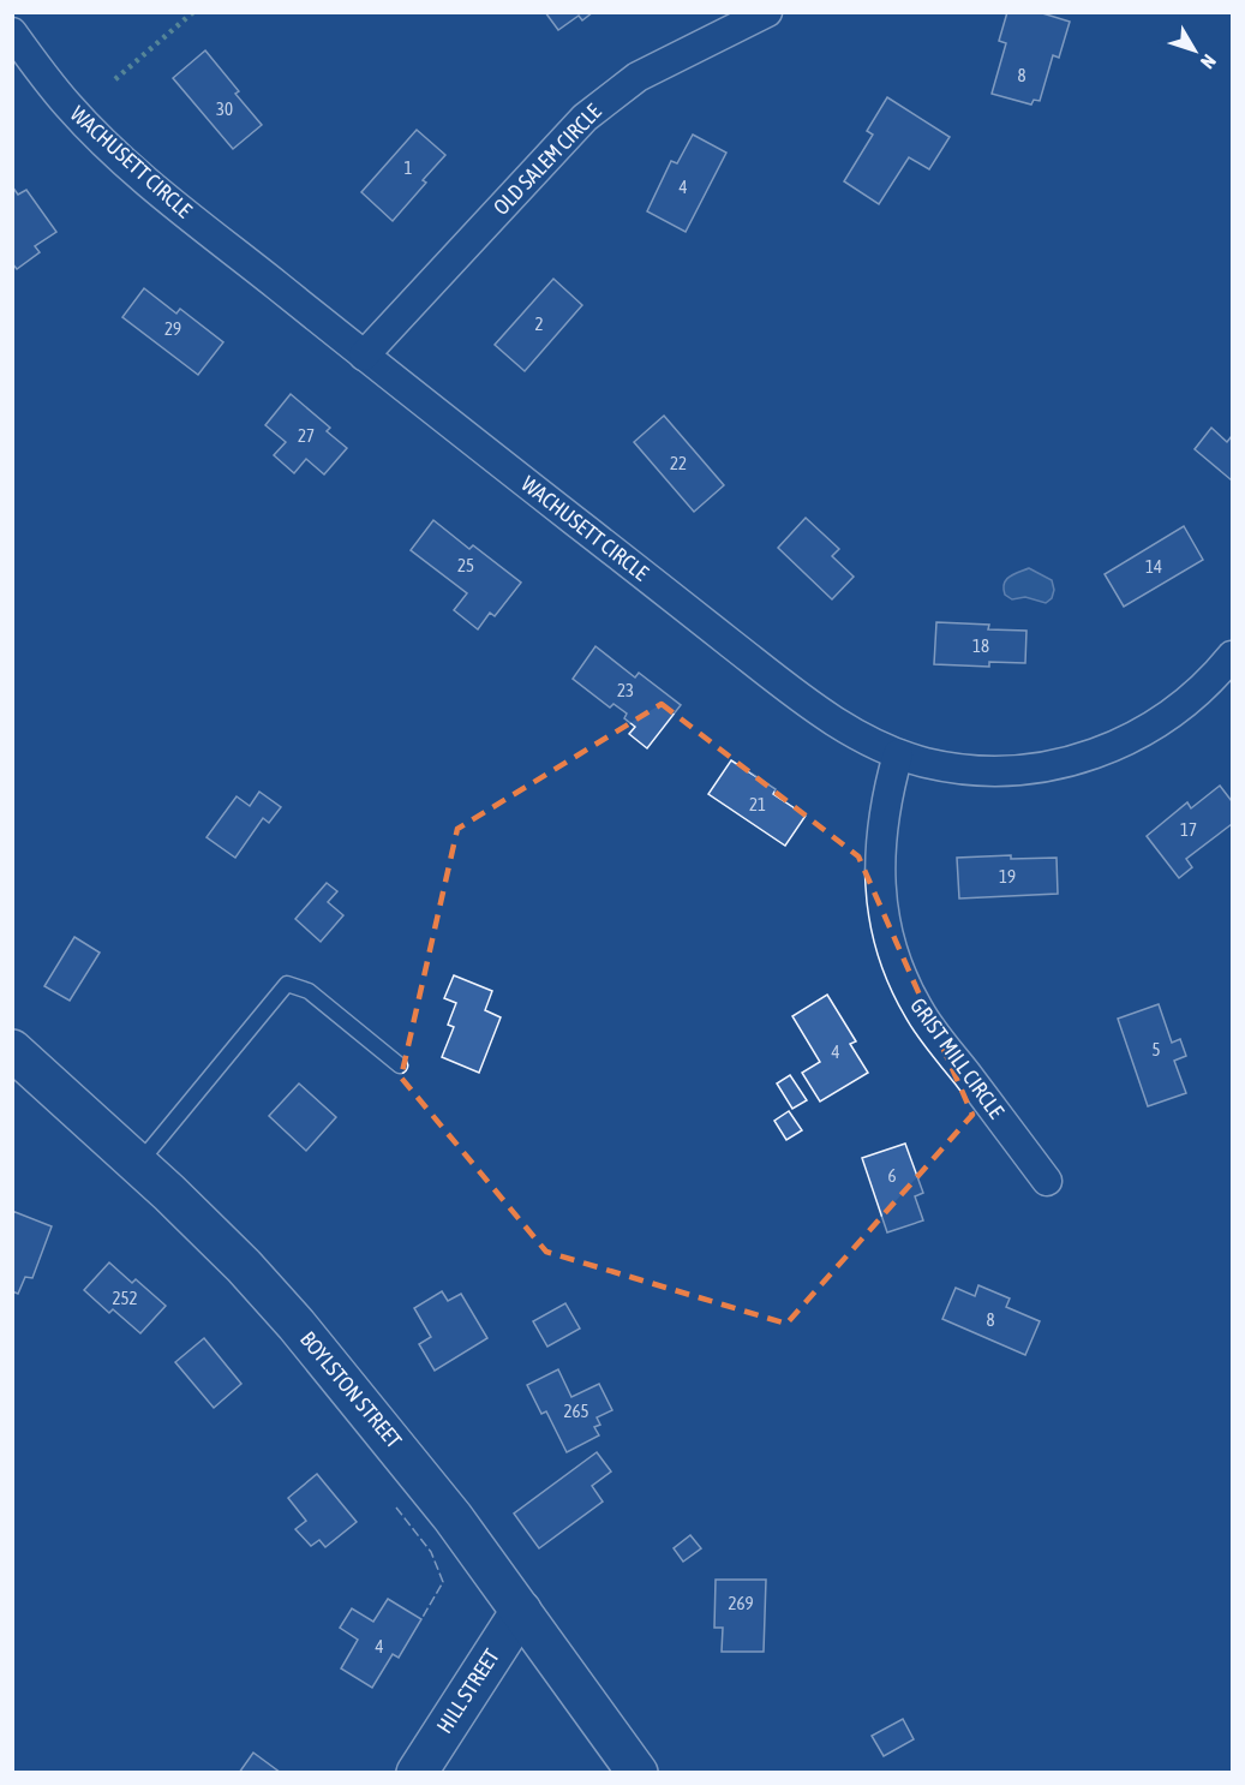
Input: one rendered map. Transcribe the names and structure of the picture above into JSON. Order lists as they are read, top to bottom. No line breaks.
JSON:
{"streets":{"main road":["BOYLSTON STREET","HILL STREET"],"street":["OLD SALEM CIRCLE","WACHUSETT CIRCLE","GRIST MILL CIRCLE"]},"crossings":[["OLD SALEM CIRCLE","WACHUSETT CIRCLE"],["WACHUSETT CIRCLE","GRIST MILL CIRCLE"],["BOYLSTON STREET","HILL STREET"]],"house_numbers":["8","30","1","4","2","29","27","22","25","14","18","23","21","17","19","5","4","6","252","8","265","269","4"],"north":"bottom right"}
